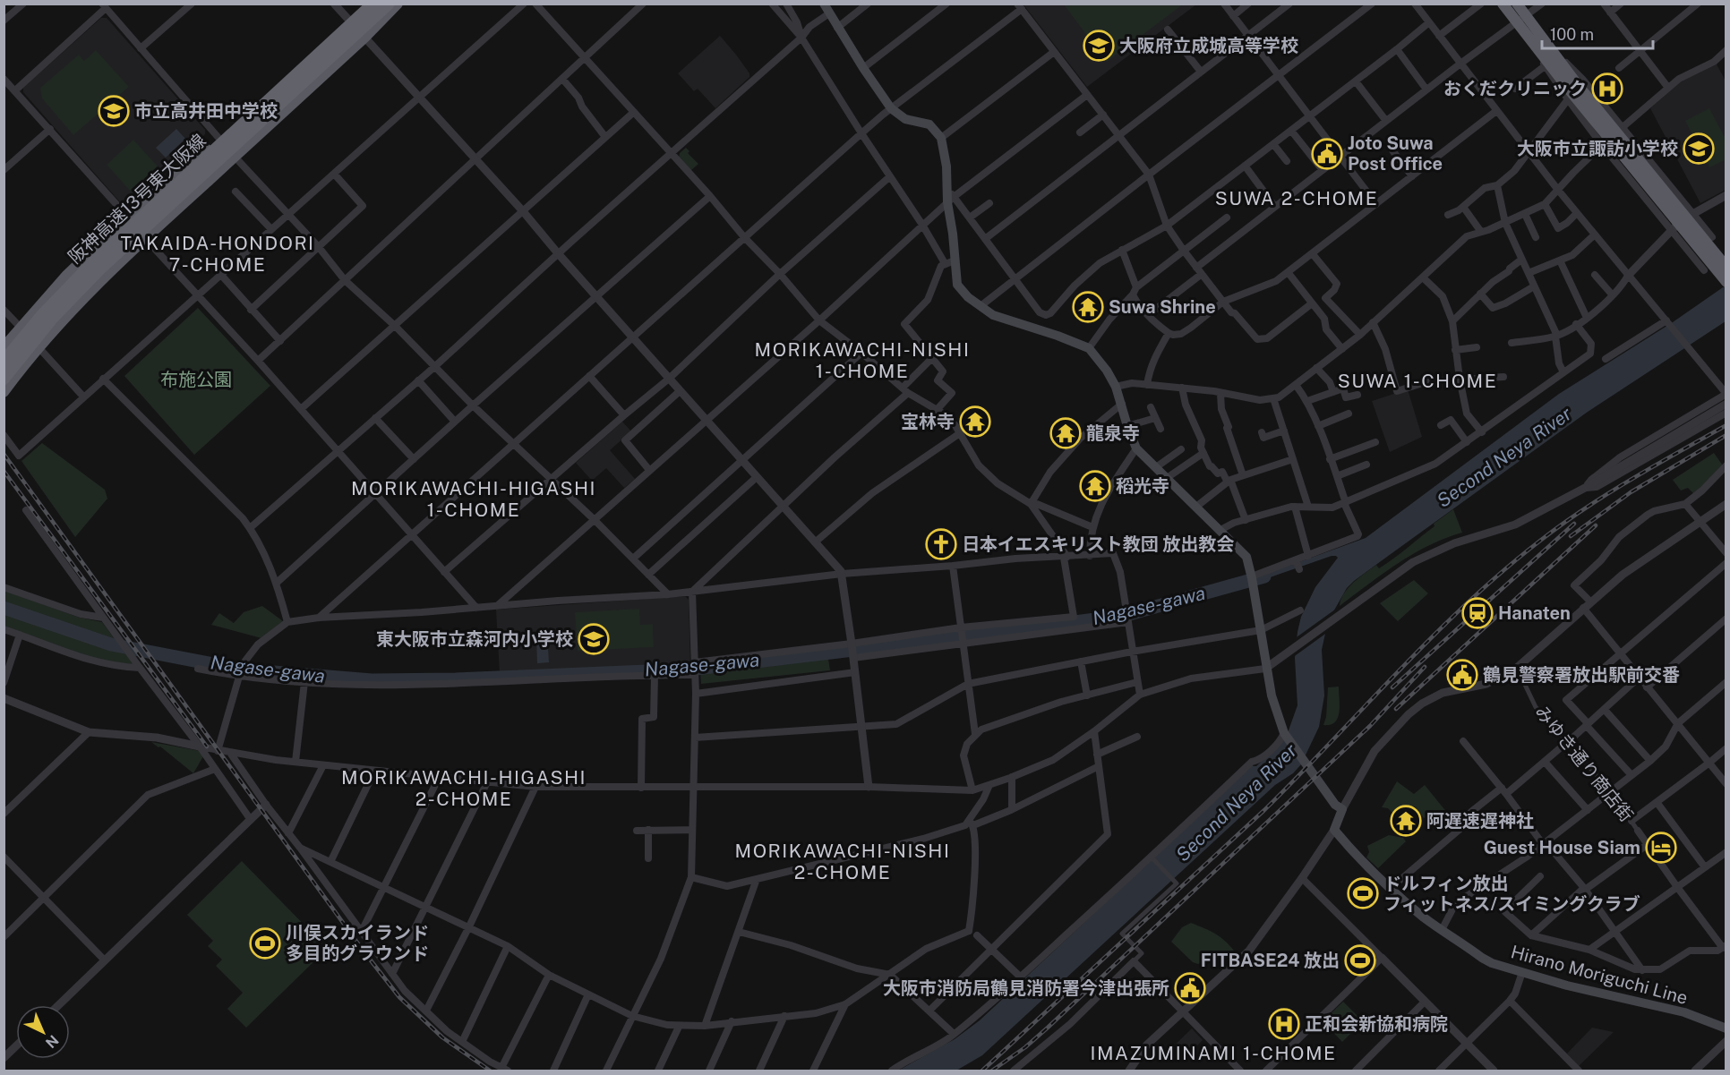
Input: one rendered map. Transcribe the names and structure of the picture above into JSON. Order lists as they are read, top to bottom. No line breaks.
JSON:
{"streets":{"highway":["阪神高速13号東大阪線"],"main road":["Hirano Moriguchi Line"],"street":["みゆき通り商店街"]},"districts":["SUWA 2-CHOME","TAKAIDA-HONDORI 7-CHOME","MORIKAWACHI-NISHI 1-CHOME","SUWA 1-CHOME","MORIKAWACHI-HIGASHI 1-CHOME","MORIKAWACHI-HIGASHI 2-CHOME","MORIKAWACHI-NISHI 2-CHOME","IMAZUMINAMI 1-CHOME"],"water":["Second Neya River","Nagase-gawa"],"parks":["布施公園"],"places":{"school or university":["大阪府立成城高等学校","市立高井田中学校","大阪市立諏訪小学校","東大阪市立森河内小学校"],"hospital":["おくだクリニック","正和会新協和病院"],"public building":["Joto Suwa Post Office","鶴見警察署放出駅前交番","大阪市消防局鶴見消防署今津出張所"],"temple":["Suwa Shrine","宝林寺","龍泉寺","稻光寺","阿遅速遅神社"],"church":["日本イエスキリスト教団 放出教会"],"station":["Hanaten"],"hotel":["Guest House Siam"],"sports":["ドルフィン放出 フィットネス/スイミングクラブ","川俣スカイランド 多目的グラウンド","FITBASE24 放出"]},"scale_bar":"100 m","north":"bottom right"}
